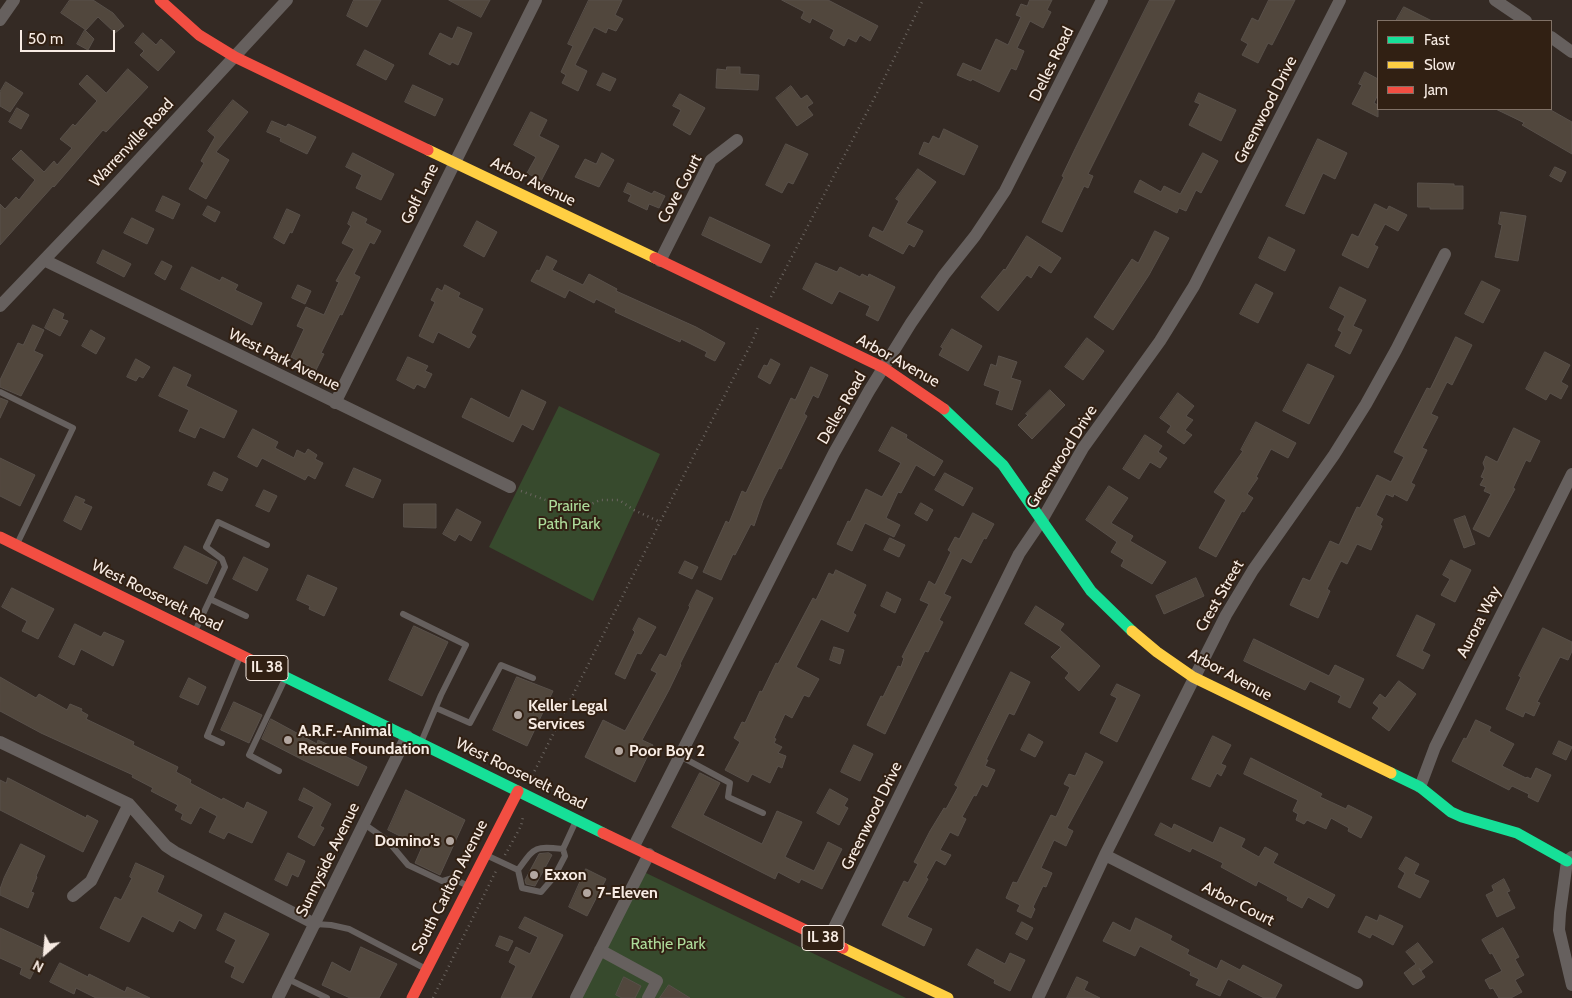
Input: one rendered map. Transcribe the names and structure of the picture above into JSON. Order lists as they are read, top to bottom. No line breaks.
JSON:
{"streets":{"street":["Delles Road","Greenwood Drive","Warrenville Road","Arbor Avenue","Cove Court","Golf Lane","West Park Avenue","West Roosevelt Road","Crest Street","Aurora Way","IL 38","Sunnyside Avenue","South Carlton Avenue","Arbor Court"]},"crossings":[["Delles Road","Arbor Avenue"],["Delles Road","West Roosevelt Road"],["Greenwood Drive","Arbor Avenue"],["Greenwood Drive","West Roosevelt Road"],["Warrenville Road","Arbor Avenue"],["Warrenville Road","West Park Avenue"],["Arbor Avenue","Cove Court"],["Arbor Avenue","Golf Lane"],["Arbor Avenue","Crest Street"],["Arbor Avenue","Aurora Way"],["Golf Lane","West Park Avenue"],["West Roosevelt Road","Sunnyside Avenue"],["West Roosevelt Road","South Carlton Avenue"],["Crest Street","Arbor Court"]],"parks":["Prairie Path Park","Rathje Park"],"places":["Keller Legal Services","A.R.F.-Animal Rescue Foundation","Poor Boy 2","Domino's","Exxon","7-Eleven"],"legend":["Fast","Slow","Jam"],"scale_bar":"50 m","north":"bottom left"}
